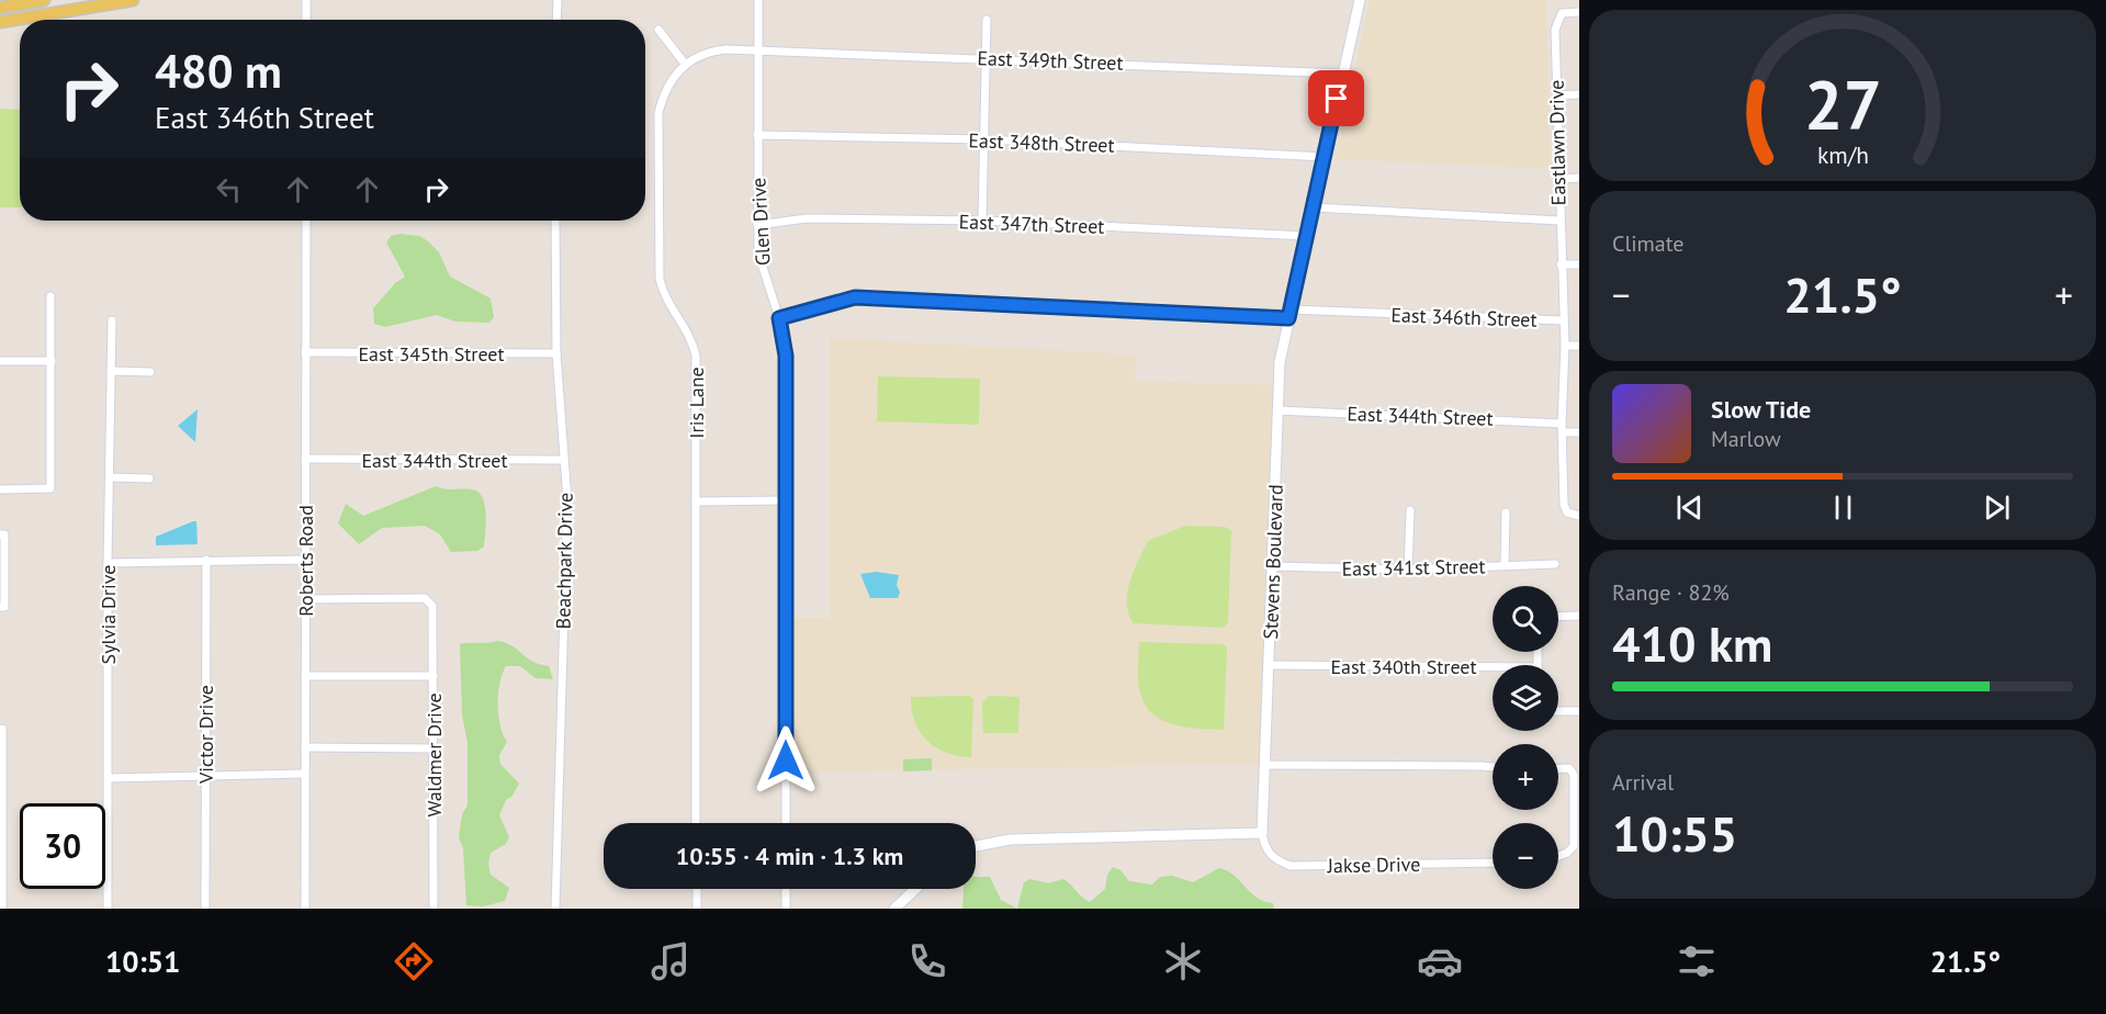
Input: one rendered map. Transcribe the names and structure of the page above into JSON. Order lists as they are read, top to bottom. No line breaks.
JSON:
{"streets":{"street":["East 349th Street","East 348th Street","Eastlawn Drive","Glen Drive","East 347th Street","East 346th Street","East 345th Street","Iris Lane","East 344th Street","Roberts Road","Beachpark Drive","Stevens Boulevard","East 341st Street","Sylvia Drive","East 340th Street","Victor Drive","Waldmer Drive","Jakse Drive"]},"crossings":[["East 349th Street","Glen Drive"],["East 349th Street","Stevens Boulevard"],["East 348th Street","Glen Drive"],["East 348th Street","Stevens Boulevard"],["Eastlawn Drive","East 346th Street"],["Glen Drive","East 347th Street"],["Glen Drive","East 346th Street"],["East 347th Street","Stevens Boulevard"],["East 346th Street","Stevens Boulevard"],["East 345th Street","Roberts Road"],["East 345th Street","Beachpark Drive"],["East 344th Street","Roberts Road"],["East 344th Street","Beachpark Drive"],["East 344th Street","Stevens Boulevard"],["Roberts Road","Waldmer Drive"],["Stevens Boulevard","East 341st Street"],["Stevens Boulevard","East 340th Street"],["Stevens Boulevard","Jakse Drive"]],"page":{"turn":["480 m","East 346th Street"],"tile":["Climate",["Range · 82%","410 km"],["Arrival","10:55"]],"heat":["−","21.5°","+"],"song":["Slow Tide","Marlow"],"map_buttons":["+","−"],"limit":"30","trip":"10:55 · 4 min · 1.3 km","tabs":["10:51","21.5°"],"gauge":["27","km/h"]}}
